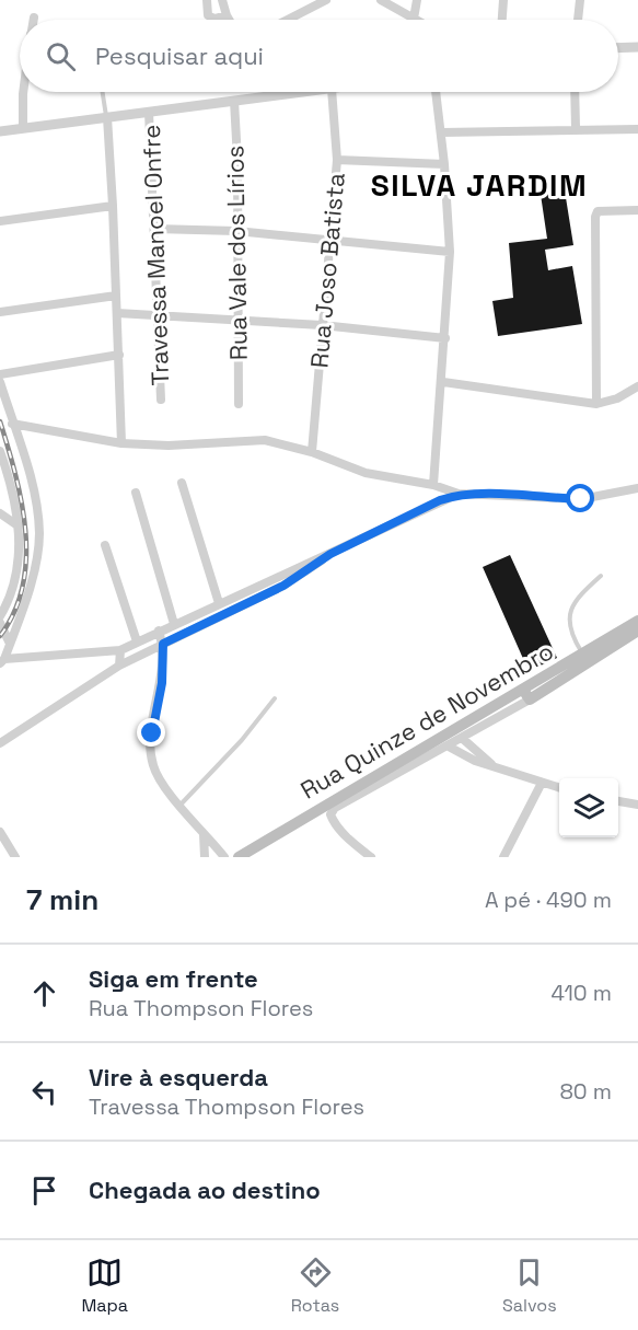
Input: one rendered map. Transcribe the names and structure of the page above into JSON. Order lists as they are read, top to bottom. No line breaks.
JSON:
{"streets":{"main road":["Rua Quinze de Novembro"],"street":["Rua Vale dos Lírios","Travessa Manoel Onfre","Rua Joso Batista"]},"districts":["SILVA JARDIM"],"page":{"search":"Pesquisar aqui","heading":["7 min","A pé · 490 m"],"list":[["Siga em frente","Rua Thompson Flores","410 m"],["Vire à esquerda","Travessa Thompson Flores","80 m"],"Chegada ao destino"],"nav":["Mapa","Rotas","Salvos"]}}
